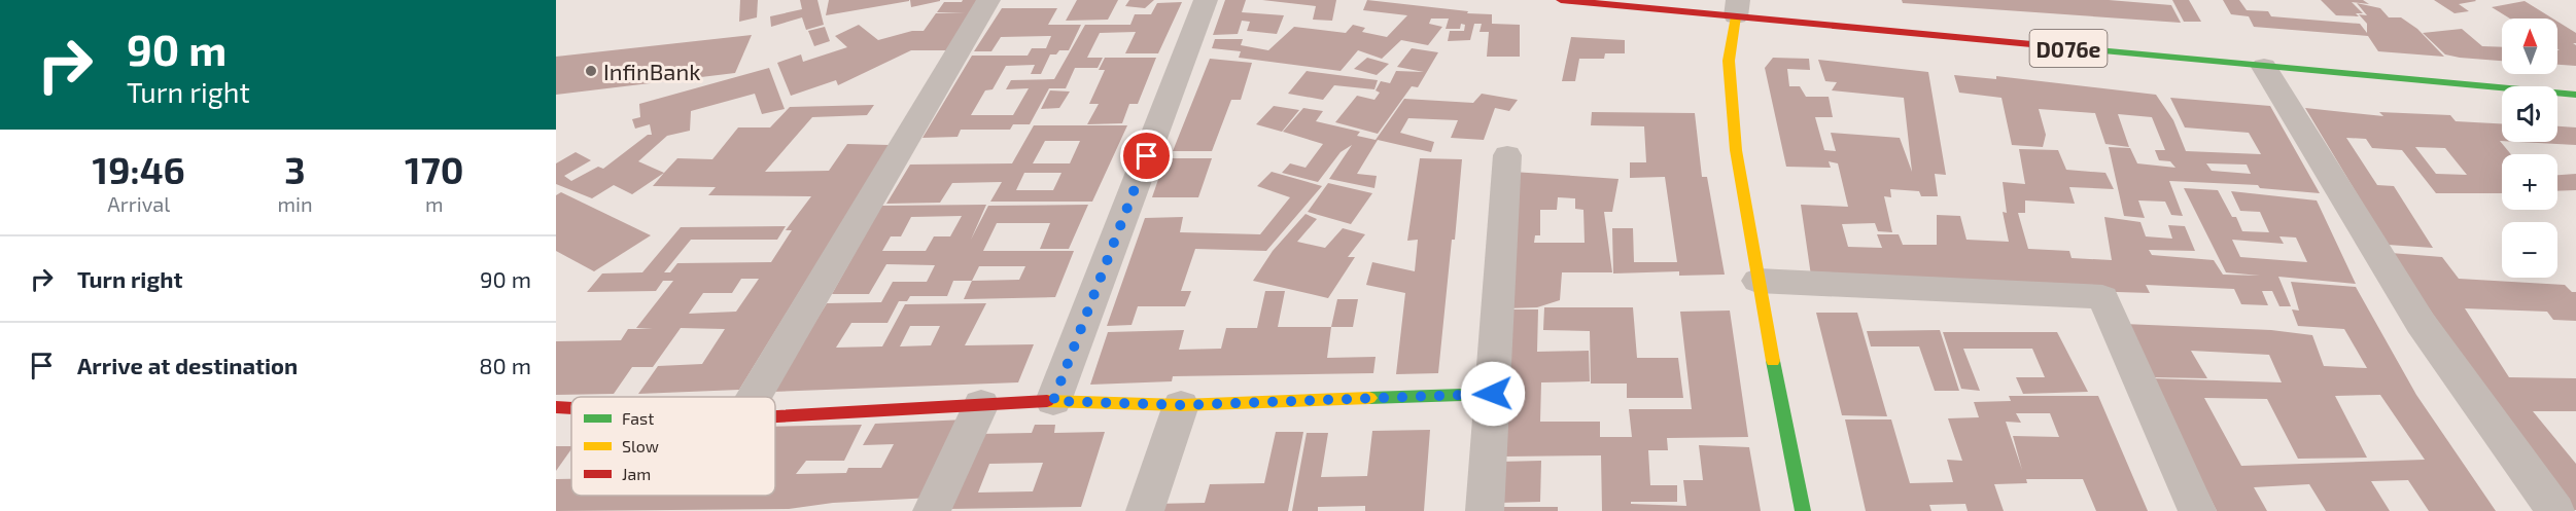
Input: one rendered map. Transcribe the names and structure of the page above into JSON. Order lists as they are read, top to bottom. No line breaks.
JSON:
{"streets":{"main road":["D076e"]},"places":["InfinBank"],"legend":["Fast","Slow","Jam"],"north":"top","page":{"turn":["90 m","Turn right"],"map_buttons":["+","−"],"eta":["19:46","Arrival","3","min","170","m"],"list":[{"name":"Turn right","value":"90 m"},{"name":"Arrive at destination","value":"80 m"}]}}
